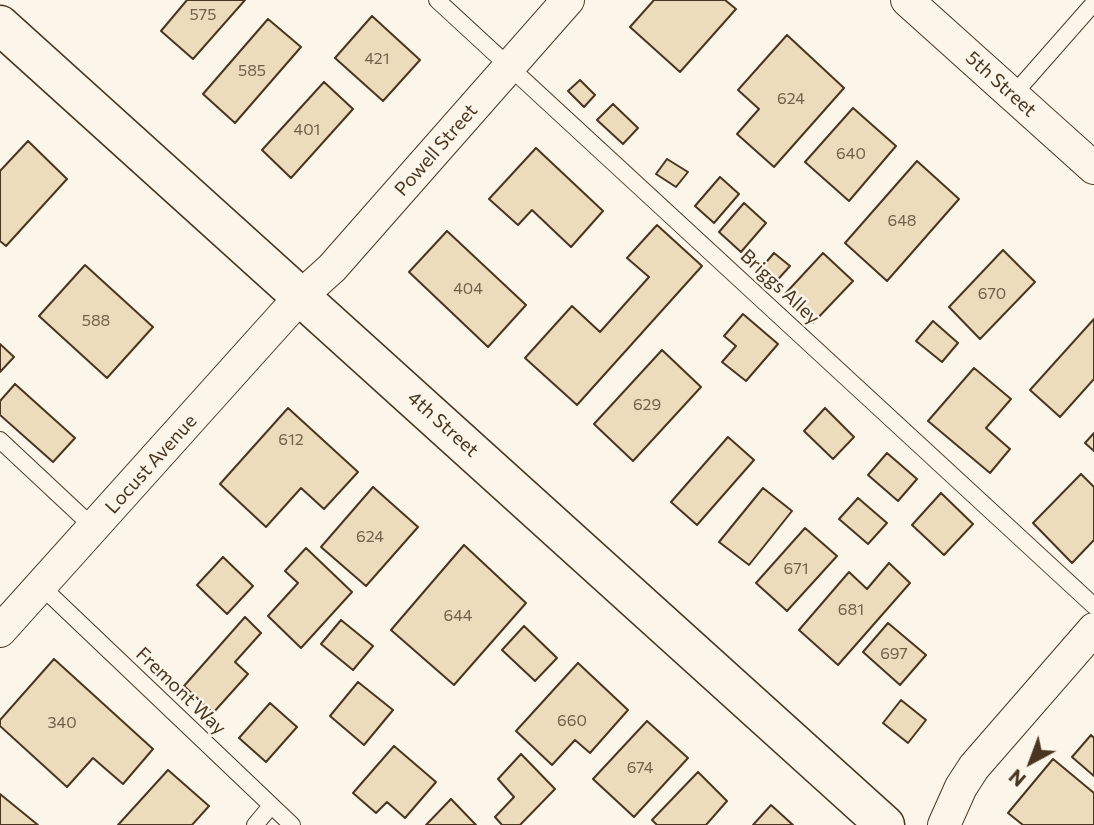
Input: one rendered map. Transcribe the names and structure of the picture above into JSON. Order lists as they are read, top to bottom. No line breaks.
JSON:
{"streets":{"main road":["4th Street"],"street":["5th Street","Powell Street","Locust Avenue"],"lane":["Briggs Alley","Fremont Way"]},"crossings":[["Powell Street","Briggs Alley"],["Powell Street","4th Street"],["Powell Street","Locust Avenue"],["4th Street","Locust Avenue"],["Locust Avenue","Fremont Way"]],"house_numbers":["575","421","585","624","401","640","648","404","670","588","629","612","624","671","681","644","697","660","340","674"],"north":"bottom left"}
